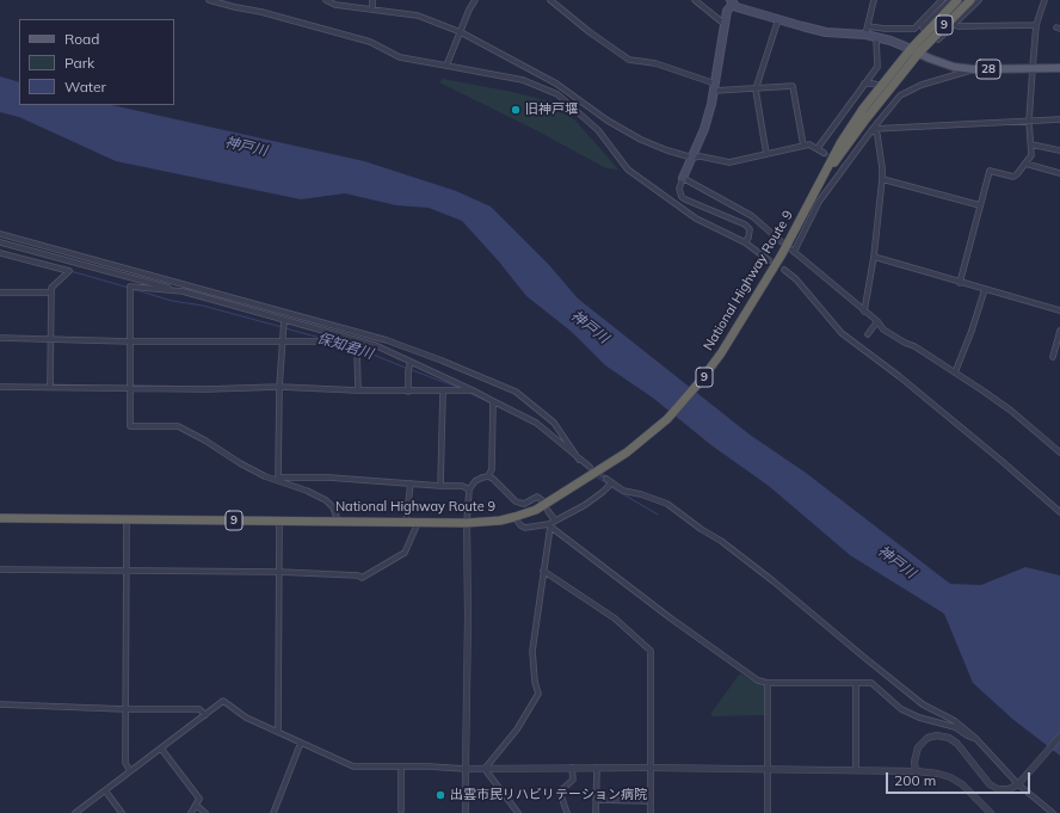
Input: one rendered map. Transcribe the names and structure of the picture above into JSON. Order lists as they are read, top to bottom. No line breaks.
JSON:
{"streets":{"highway":["9","National Highway Route 9"],"main road":["28"]},"crossings":[["28","National Highway Route 9"]],"water":["神戸川","保知君川"],"places":["旧神戸堰","出雲市民リハビリテーション病院"],"legend":["Road","Park","Water"],"scale_bar":"200 m"}
